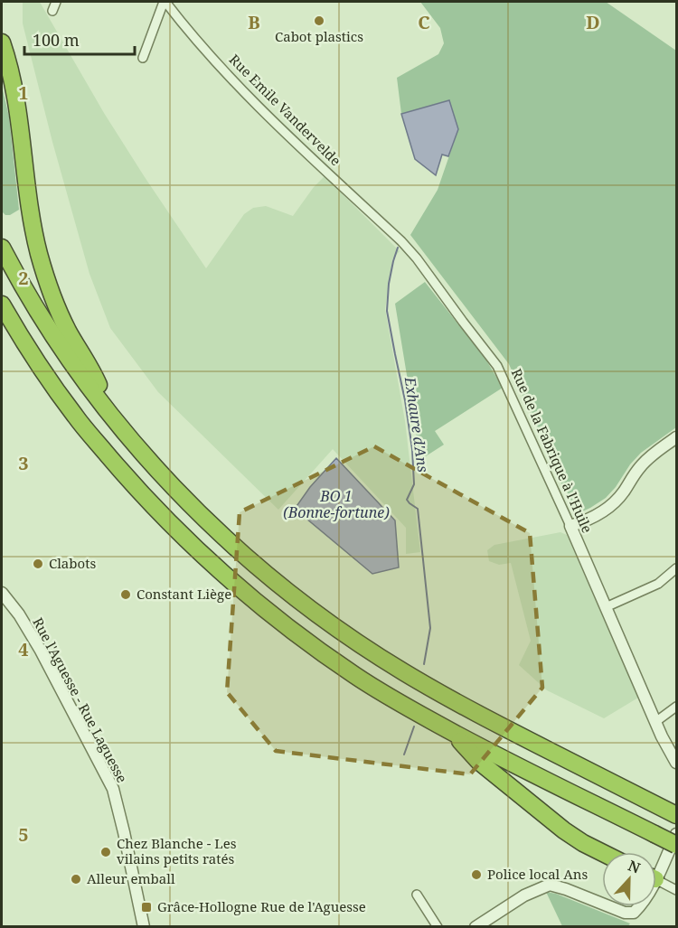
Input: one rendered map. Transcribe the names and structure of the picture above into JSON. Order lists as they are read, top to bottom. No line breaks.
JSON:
{"streets":{"street":["Rue Emile Vandervelde","Rue de la Fabrique à l'Huile","Rue l'Aguesse - Rue Laguesse"]},"crossings":[["Rue Emile Vandervelde","Rue de la Fabrique à l'Huile"]],"water":["Exhaure d'Ans","BO 1 (Bonne-fortune)"],"places":{"other":["Cabot plastics","Clabots","Constant Liège","Chez Blanche - Les vilains petits ratés","Police local Ans","Alleur emball"],"transit":["Grâce-Hollogne Rue de l'Aguesse"]},"scale_bar":"100 m","north":"top","grid":{"columns":["B","C","D"],"rows":["1","2","3","4","5"]}}
